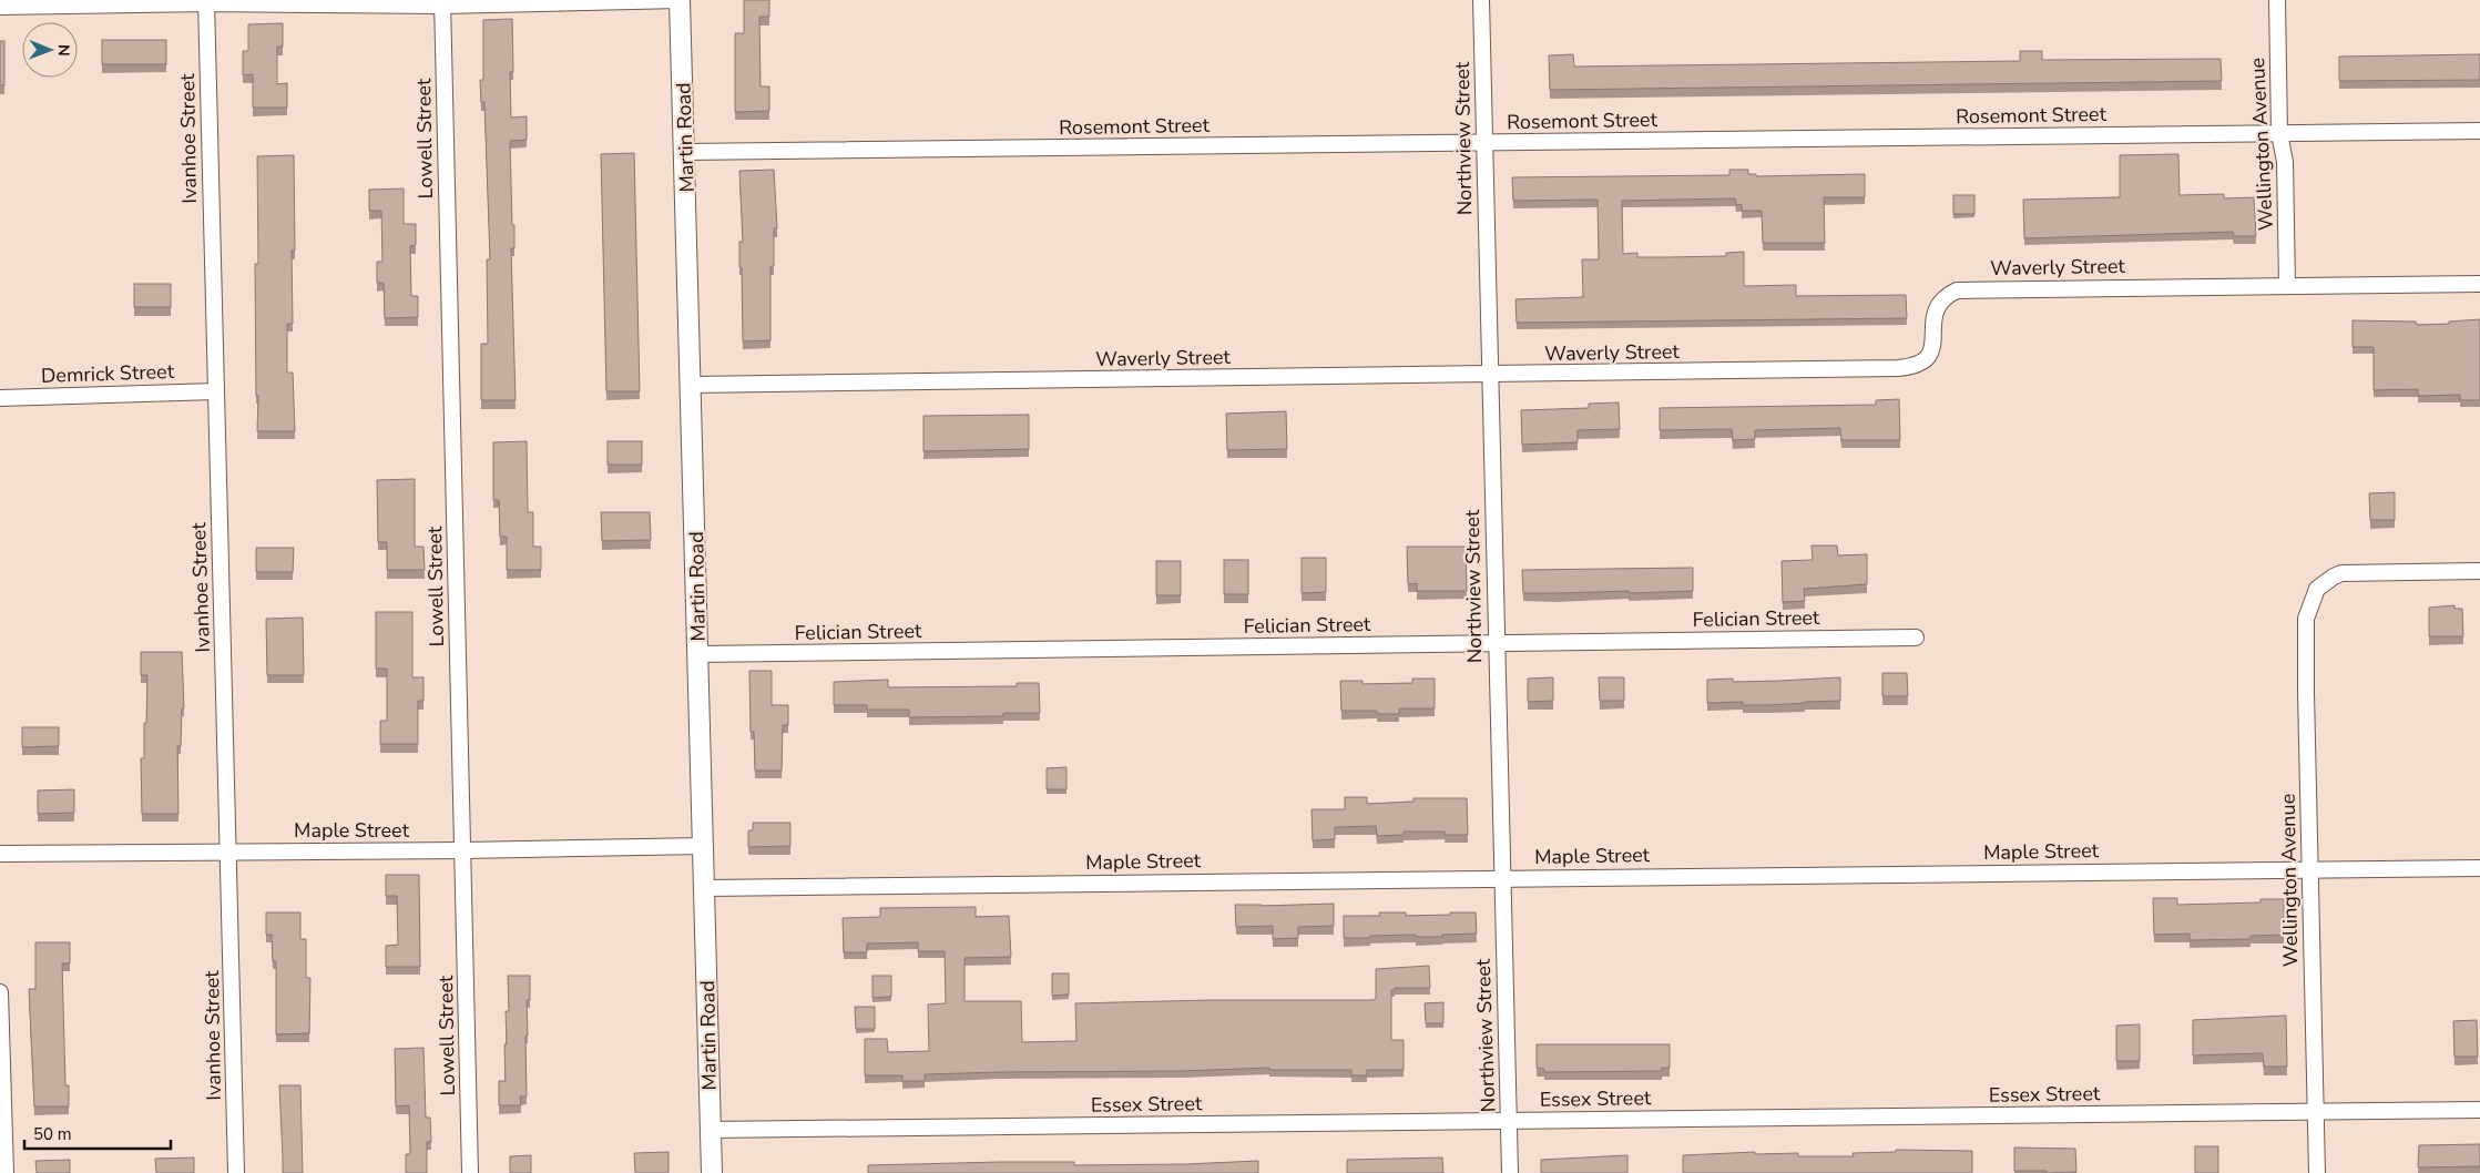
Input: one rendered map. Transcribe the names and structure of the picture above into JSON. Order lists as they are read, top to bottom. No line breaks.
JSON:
{"streets":{"street":["Rosemont Street","Martin Road","Ivanhoe Street","Lowell Street","Northview Street","Wellington Avenue","Waverly Street","Demrick Street","Felician Street","Maple Street","Essex Street"]},"crossings":[["Rosemont Street","Martin Road"],["Rosemont Street","Northview Street"],["Rosemont Street","Wellington Avenue"],["Martin Road","Waverly Street"],["Martin Road","Felician Street"],["Martin Road","Maple Street"],["Martin Road","Essex Street"],["Ivanhoe Street","Demrick Street"],["Ivanhoe Street","Maple Street"],["Lowell Street","Maple Street"],["Northview Street","Waverly Street"],["Northview Street","Felician Street"],["Northview Street","Maple Street"],["Northview Street","Essex Street"],["Wellington Avenue","Waverly Street"],["Wellington Avenue","Maple Street"],["Wellington Avenue","Essex Street"]],"scale_bar":"50 m","north":"right"}
